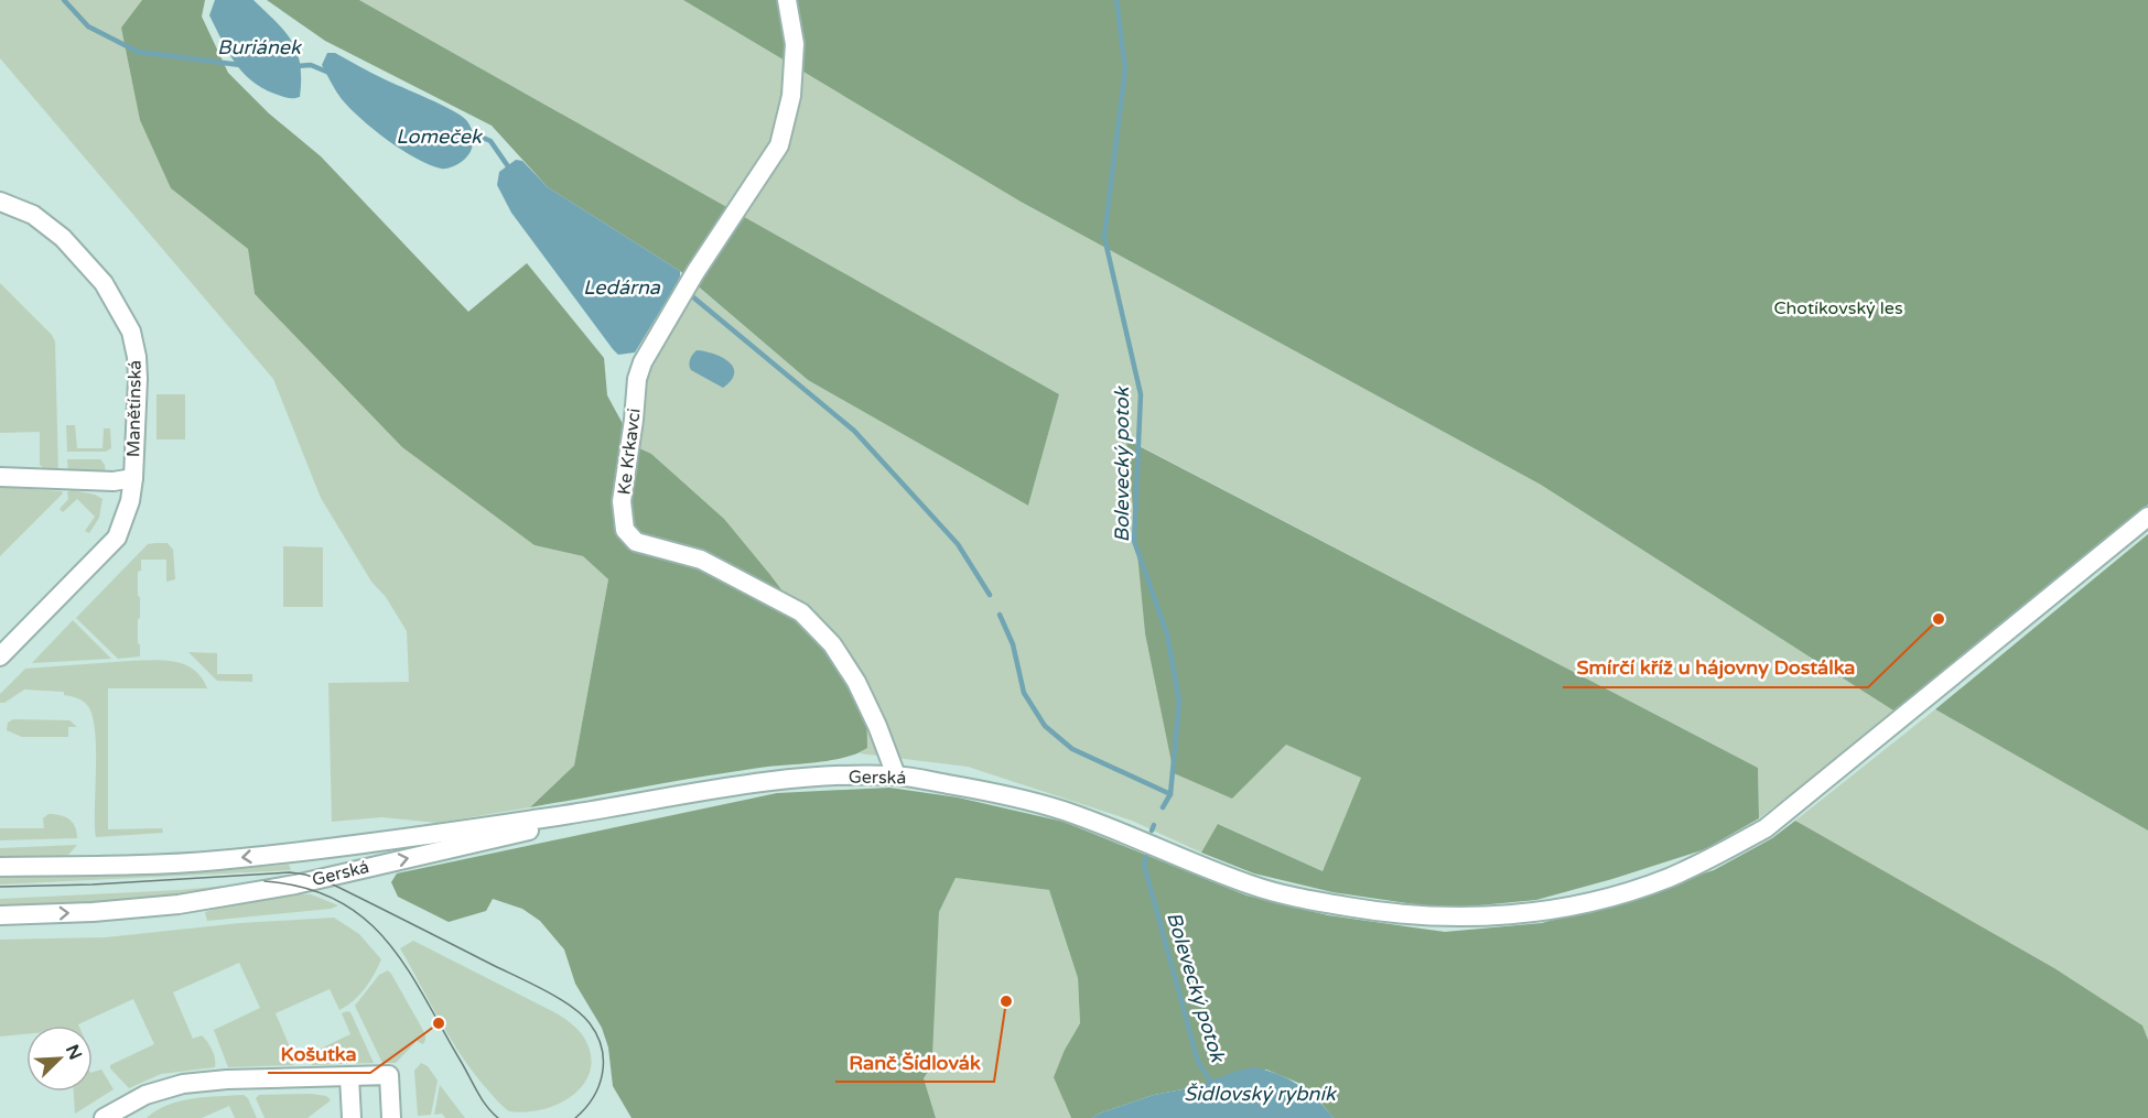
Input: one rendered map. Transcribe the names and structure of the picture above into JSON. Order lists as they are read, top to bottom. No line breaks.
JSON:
{"streets":{"street":["Manětínská","Ke Krkavci","Gerská"]},"crossings":[["Ke Krkavci","Gerská"]],"water":["Buriánek","Lomeček","Ledárna","Bolevecký potok","Šidlovský rybník"],"parks":["Chotíkovský les"],"places":["Smírčí kříž u hájovny Dostálka","Ranč Šídlovák","Košutka"],"north":"top right"}
